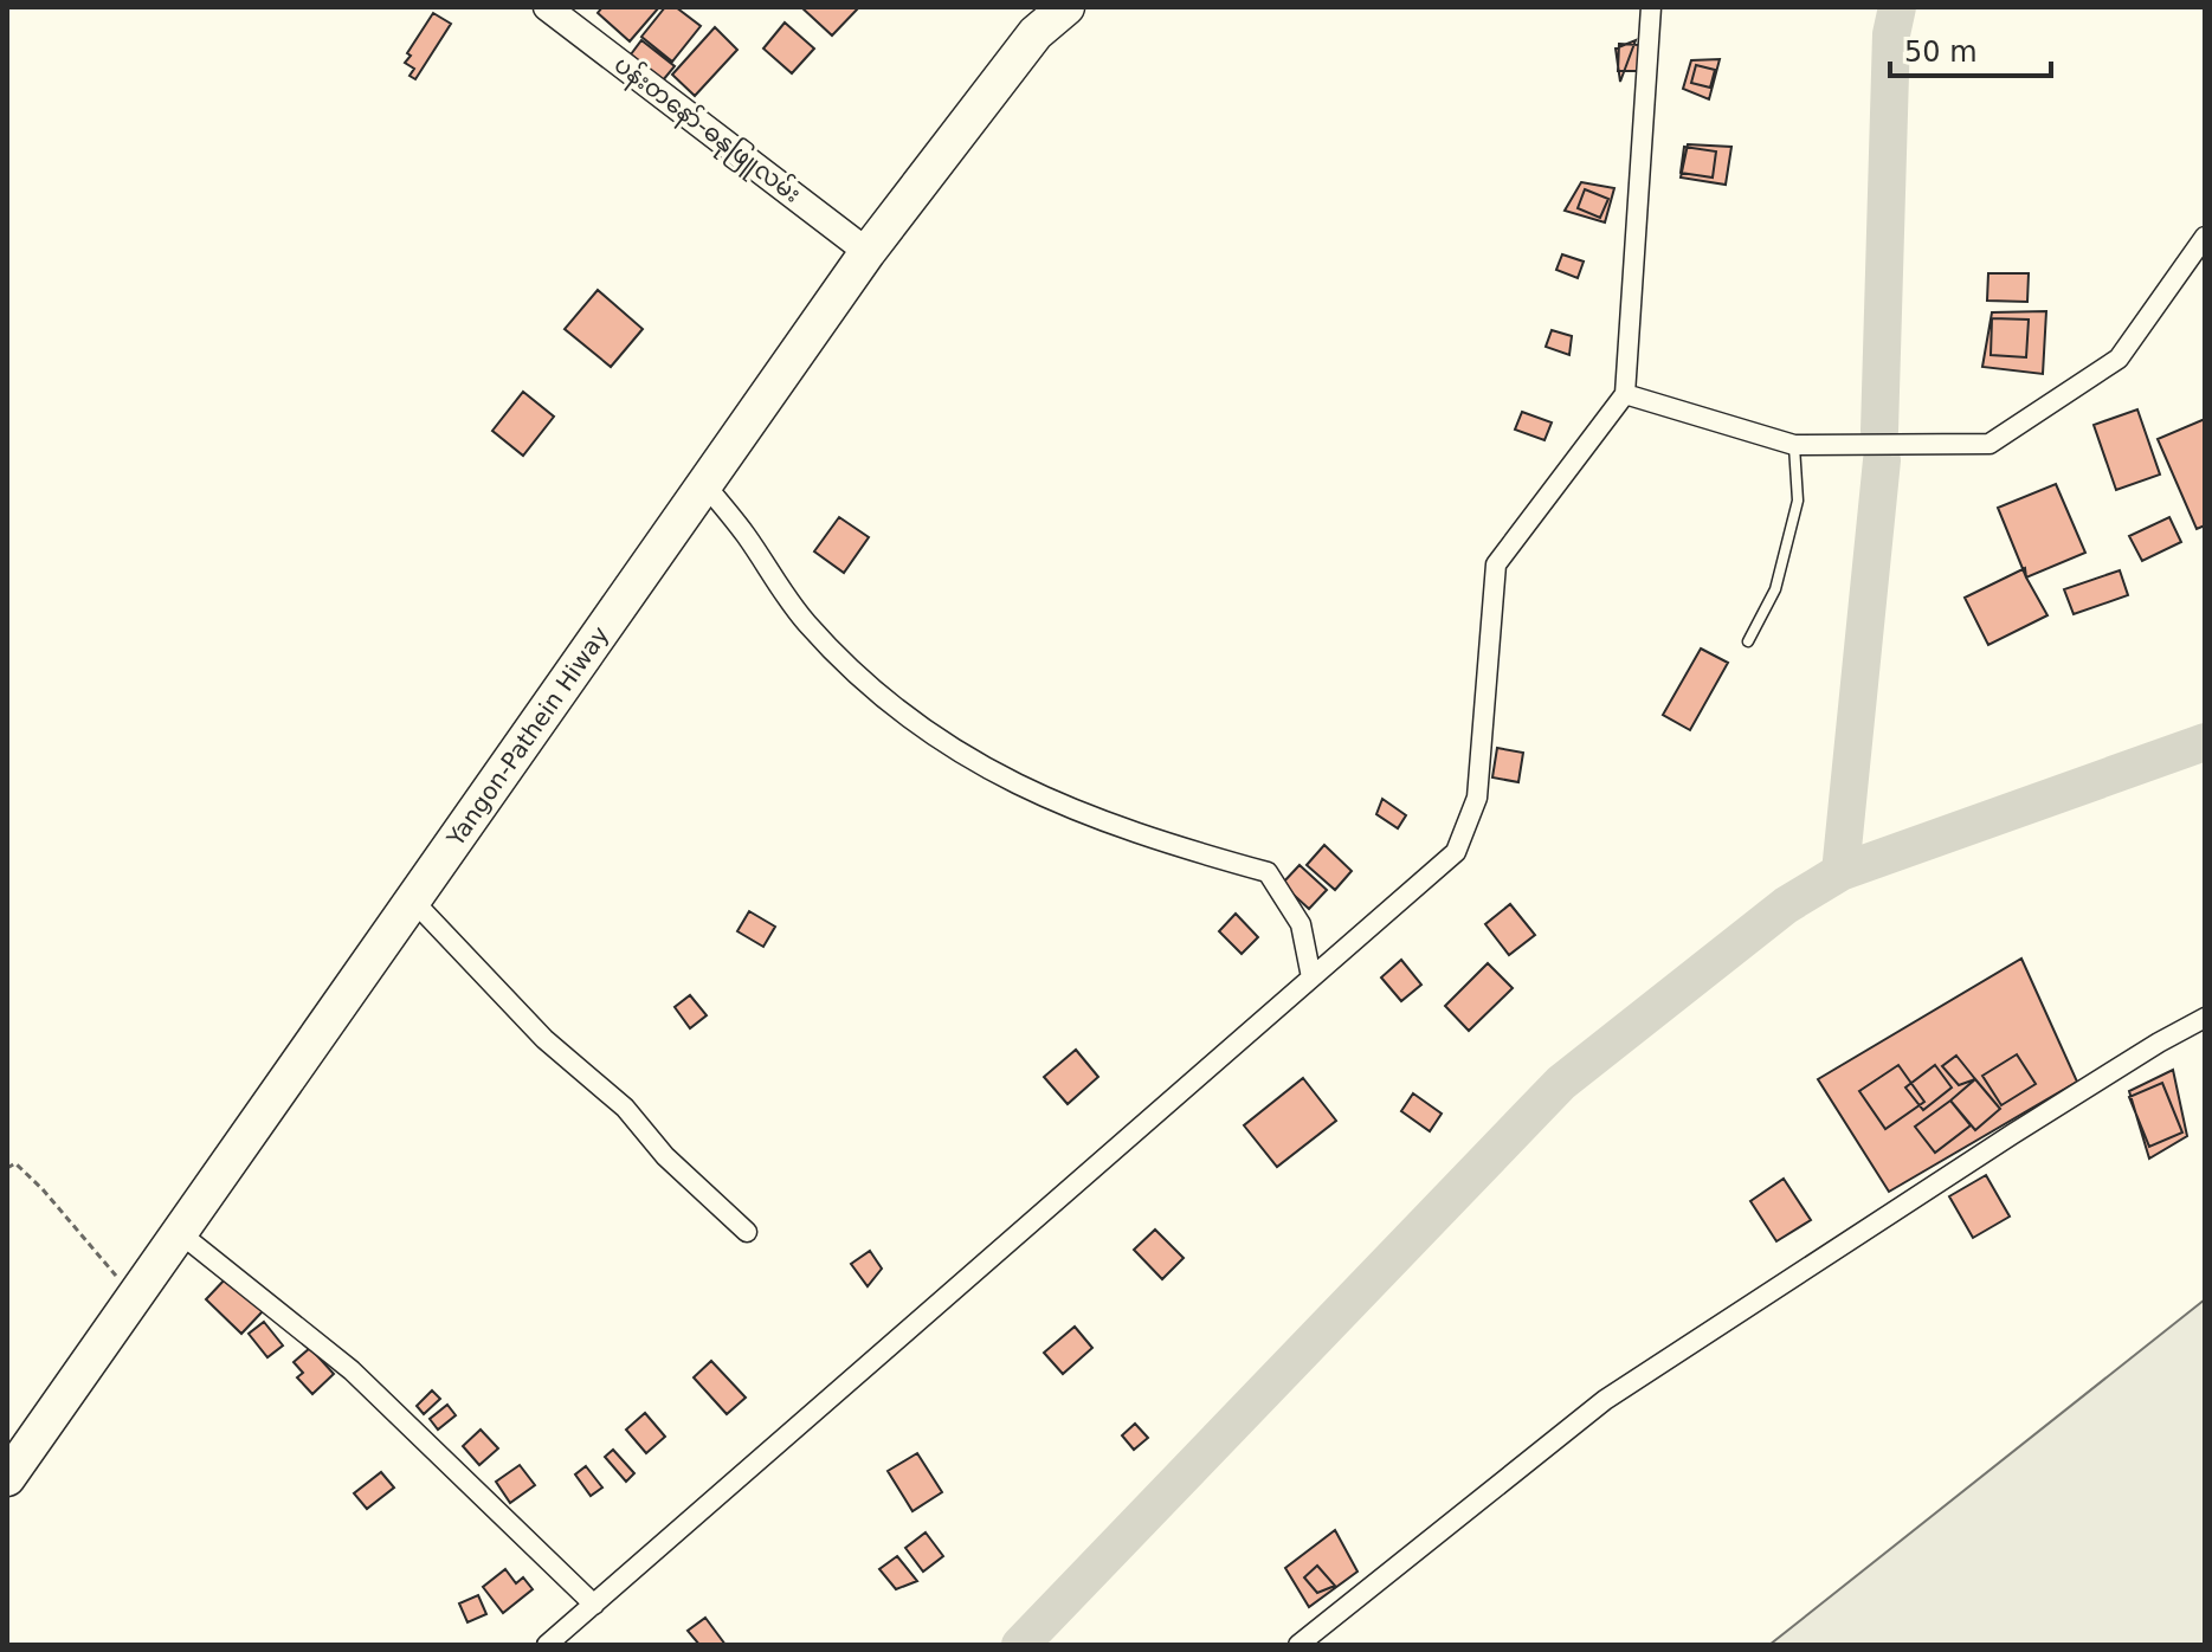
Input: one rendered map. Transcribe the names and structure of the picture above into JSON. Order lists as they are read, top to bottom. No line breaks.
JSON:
{"streets":{"highway":["Yangon-Pathein Hiway"],"street":["ပန်းတနော်-ဓနုဖြူလမ်း"]},"crossings":[["ပန်းတနော်-ဓနုဖြူလမ်း","Yangon-Pathein Hiway"]],"scale_bar":"50 m"}
